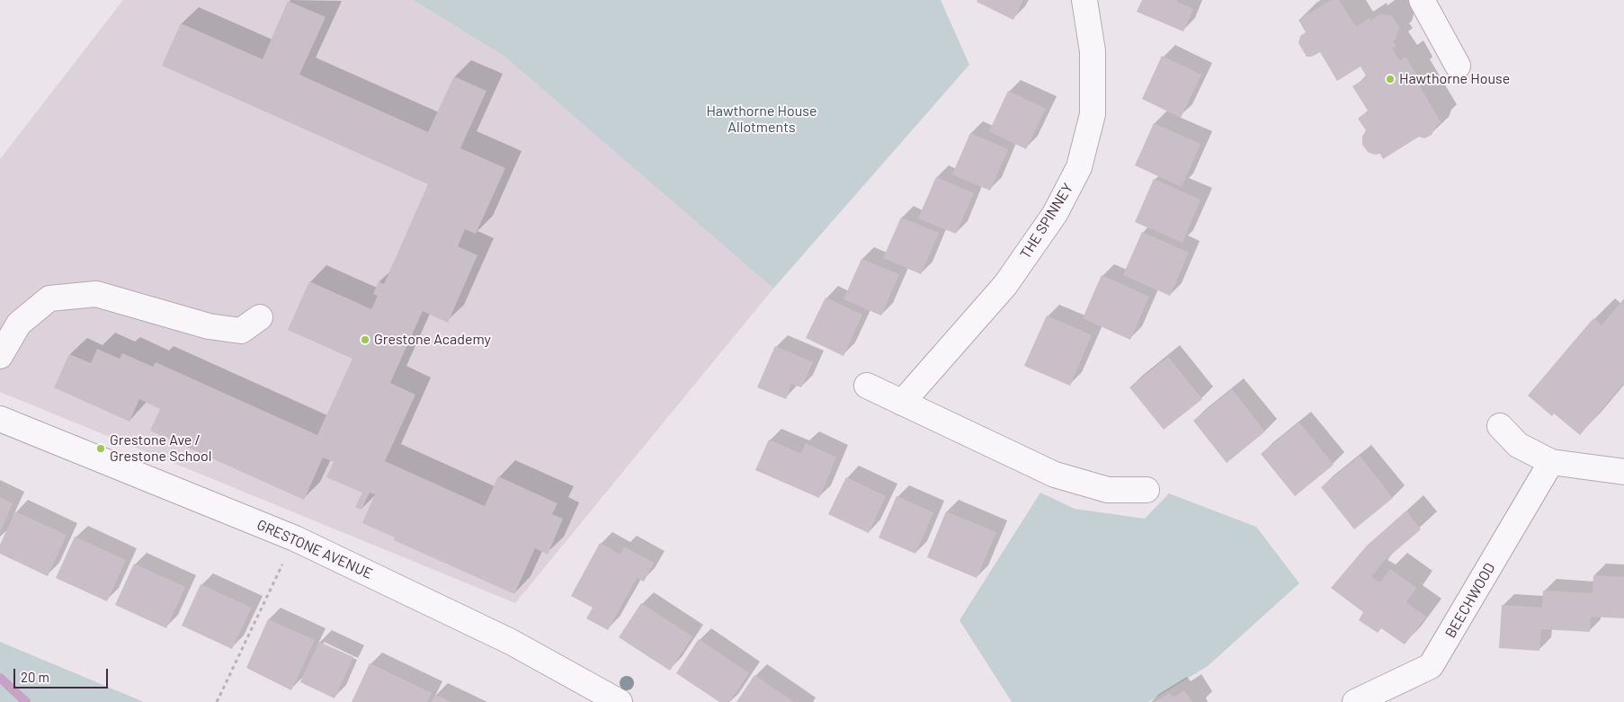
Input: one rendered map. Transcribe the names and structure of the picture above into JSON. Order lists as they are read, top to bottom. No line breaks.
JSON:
{"streets":{"street":["THE SPINNEY","GRESTONE AVENUE","BEECHWOOD"]},"parks":["Hawthorne House Allotments"],"places":["Hawthorne House","Grestone Academy","Grestone Ave / Grestone School"],"scale_bar":"20 m"}
